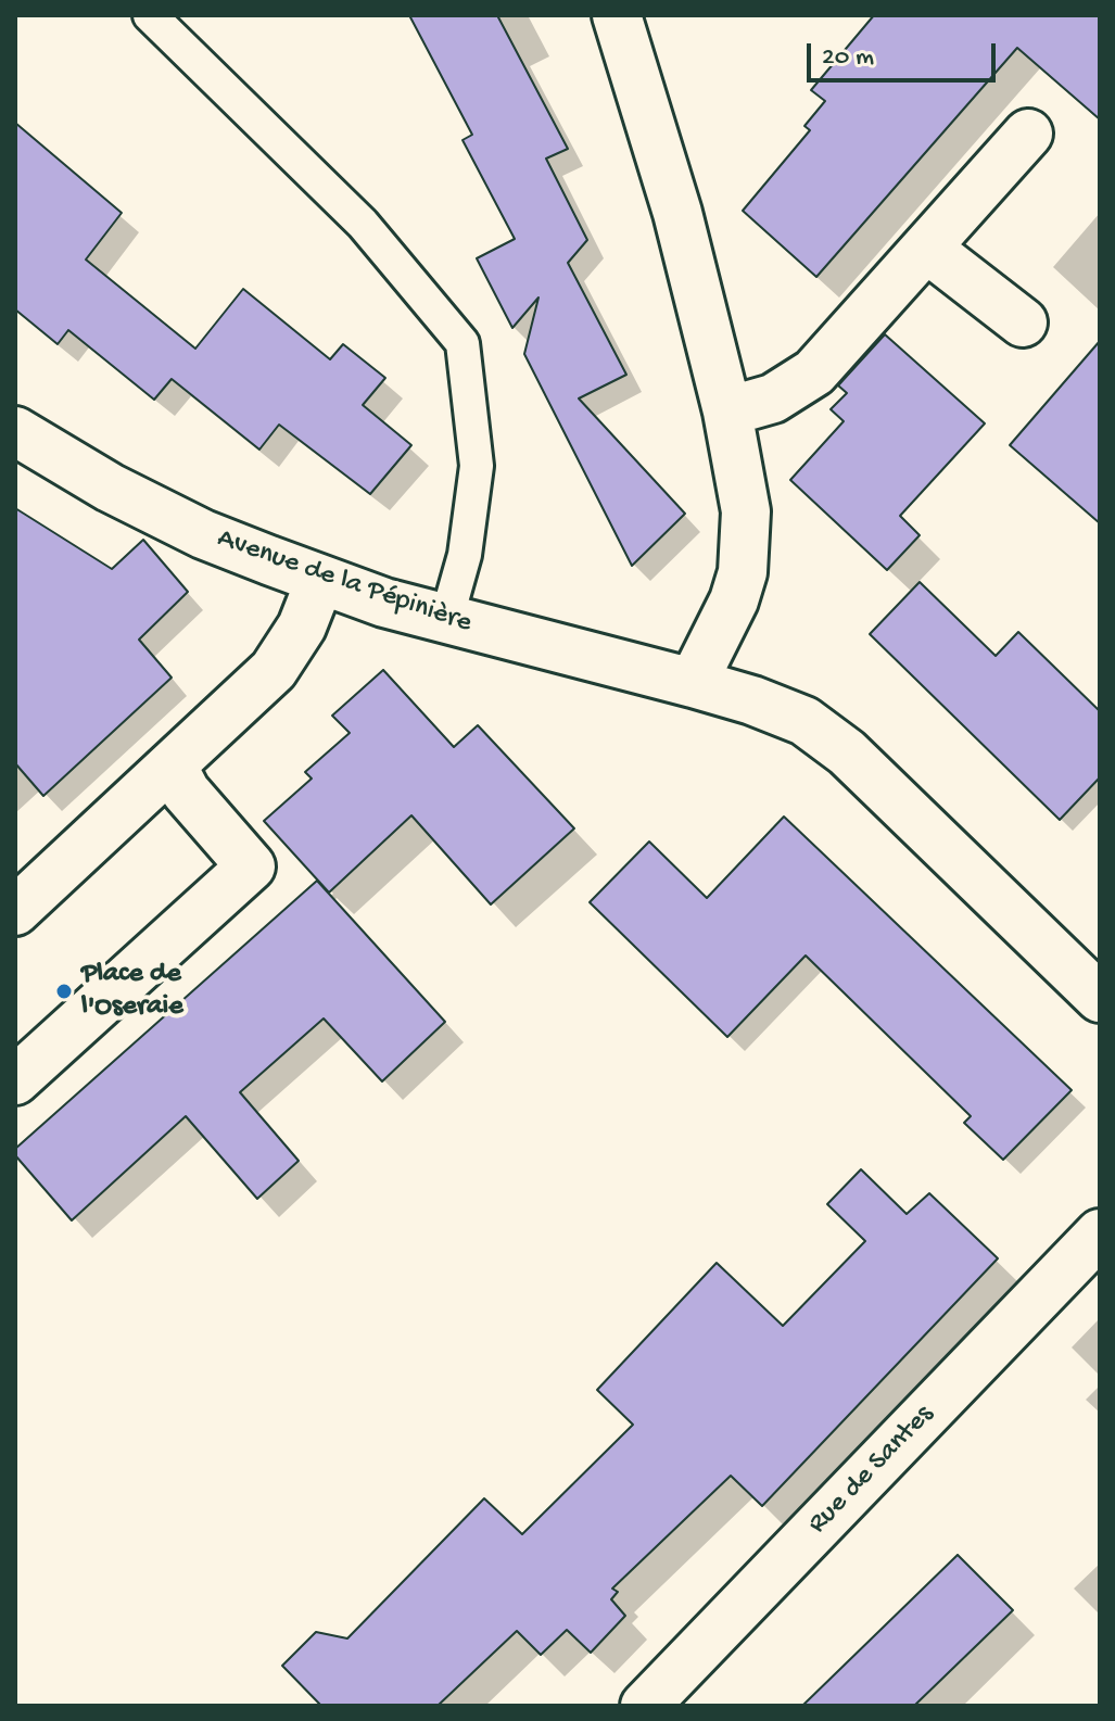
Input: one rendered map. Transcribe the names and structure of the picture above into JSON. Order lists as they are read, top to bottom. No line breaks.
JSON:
{"streets":{"street":["Avenue de la Pépinière","Rue de Santes"]},"places":["Place de l'Oseraie"],"scale_bar":"20 m"}
